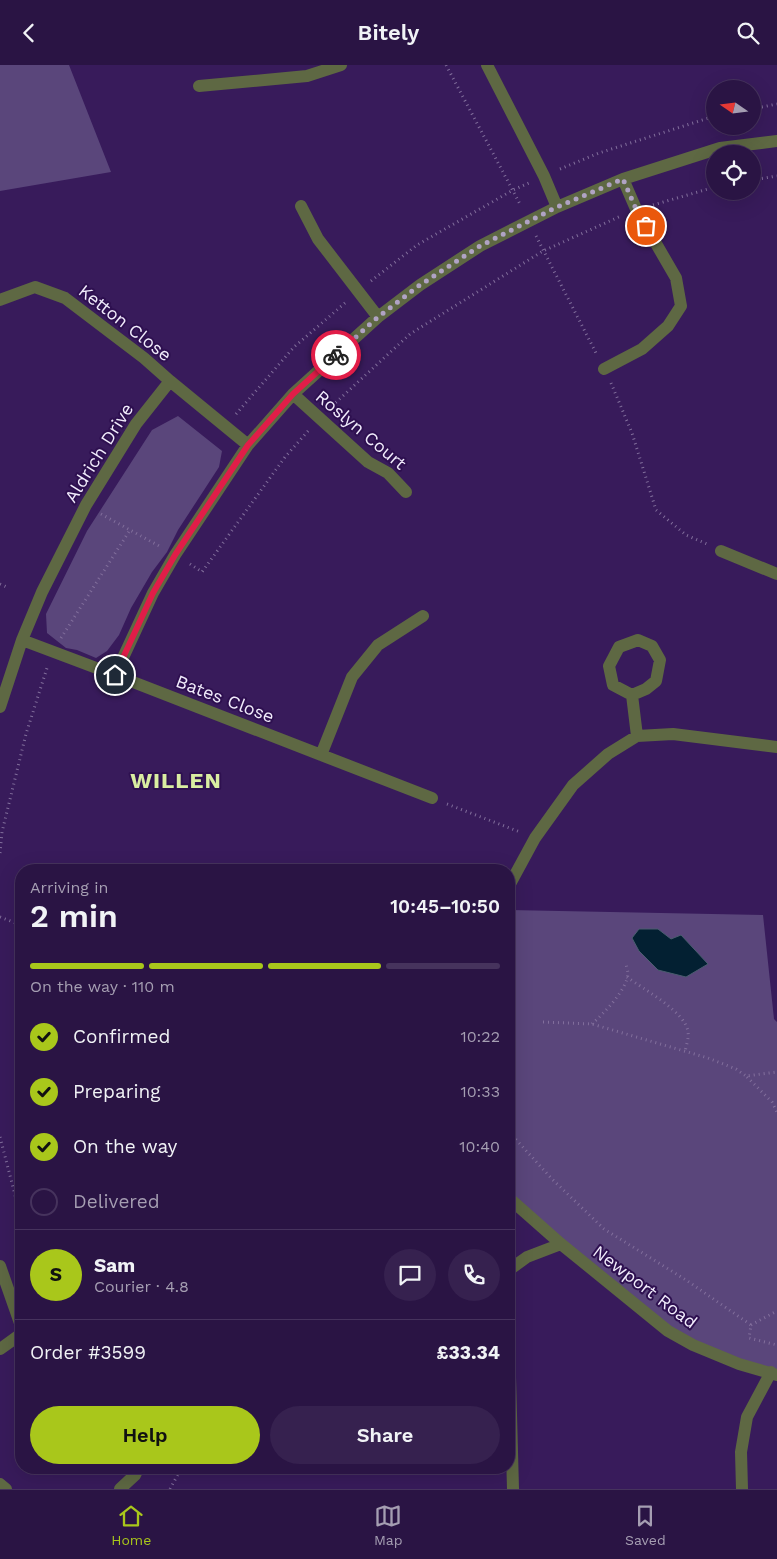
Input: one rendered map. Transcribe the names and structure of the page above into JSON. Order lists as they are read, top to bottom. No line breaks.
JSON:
{"streets":{"street":["Ketton Close","Roslyn Court","Aldrich Drive","Bates Close","Newport Road"]},"crossings":[["Ketton Close","Aldrich Drive"]],"districts":["WILLEN"],"north":"left","page":{"header":"Bitely","heading":["2 min","Arriving in","10:45–10:50"],"panel":["Sam","Courier · 4.8","Order #3599","£33.34"],"bar":"On the way · 110 m","list":[["Confirmed","10:22"],["Preparing","10:33"],["On the way","10:40"],"Delivered"],"round":"S","buttons":["Help","Share"],"tabs":["Home","Map","Saved"]}}
